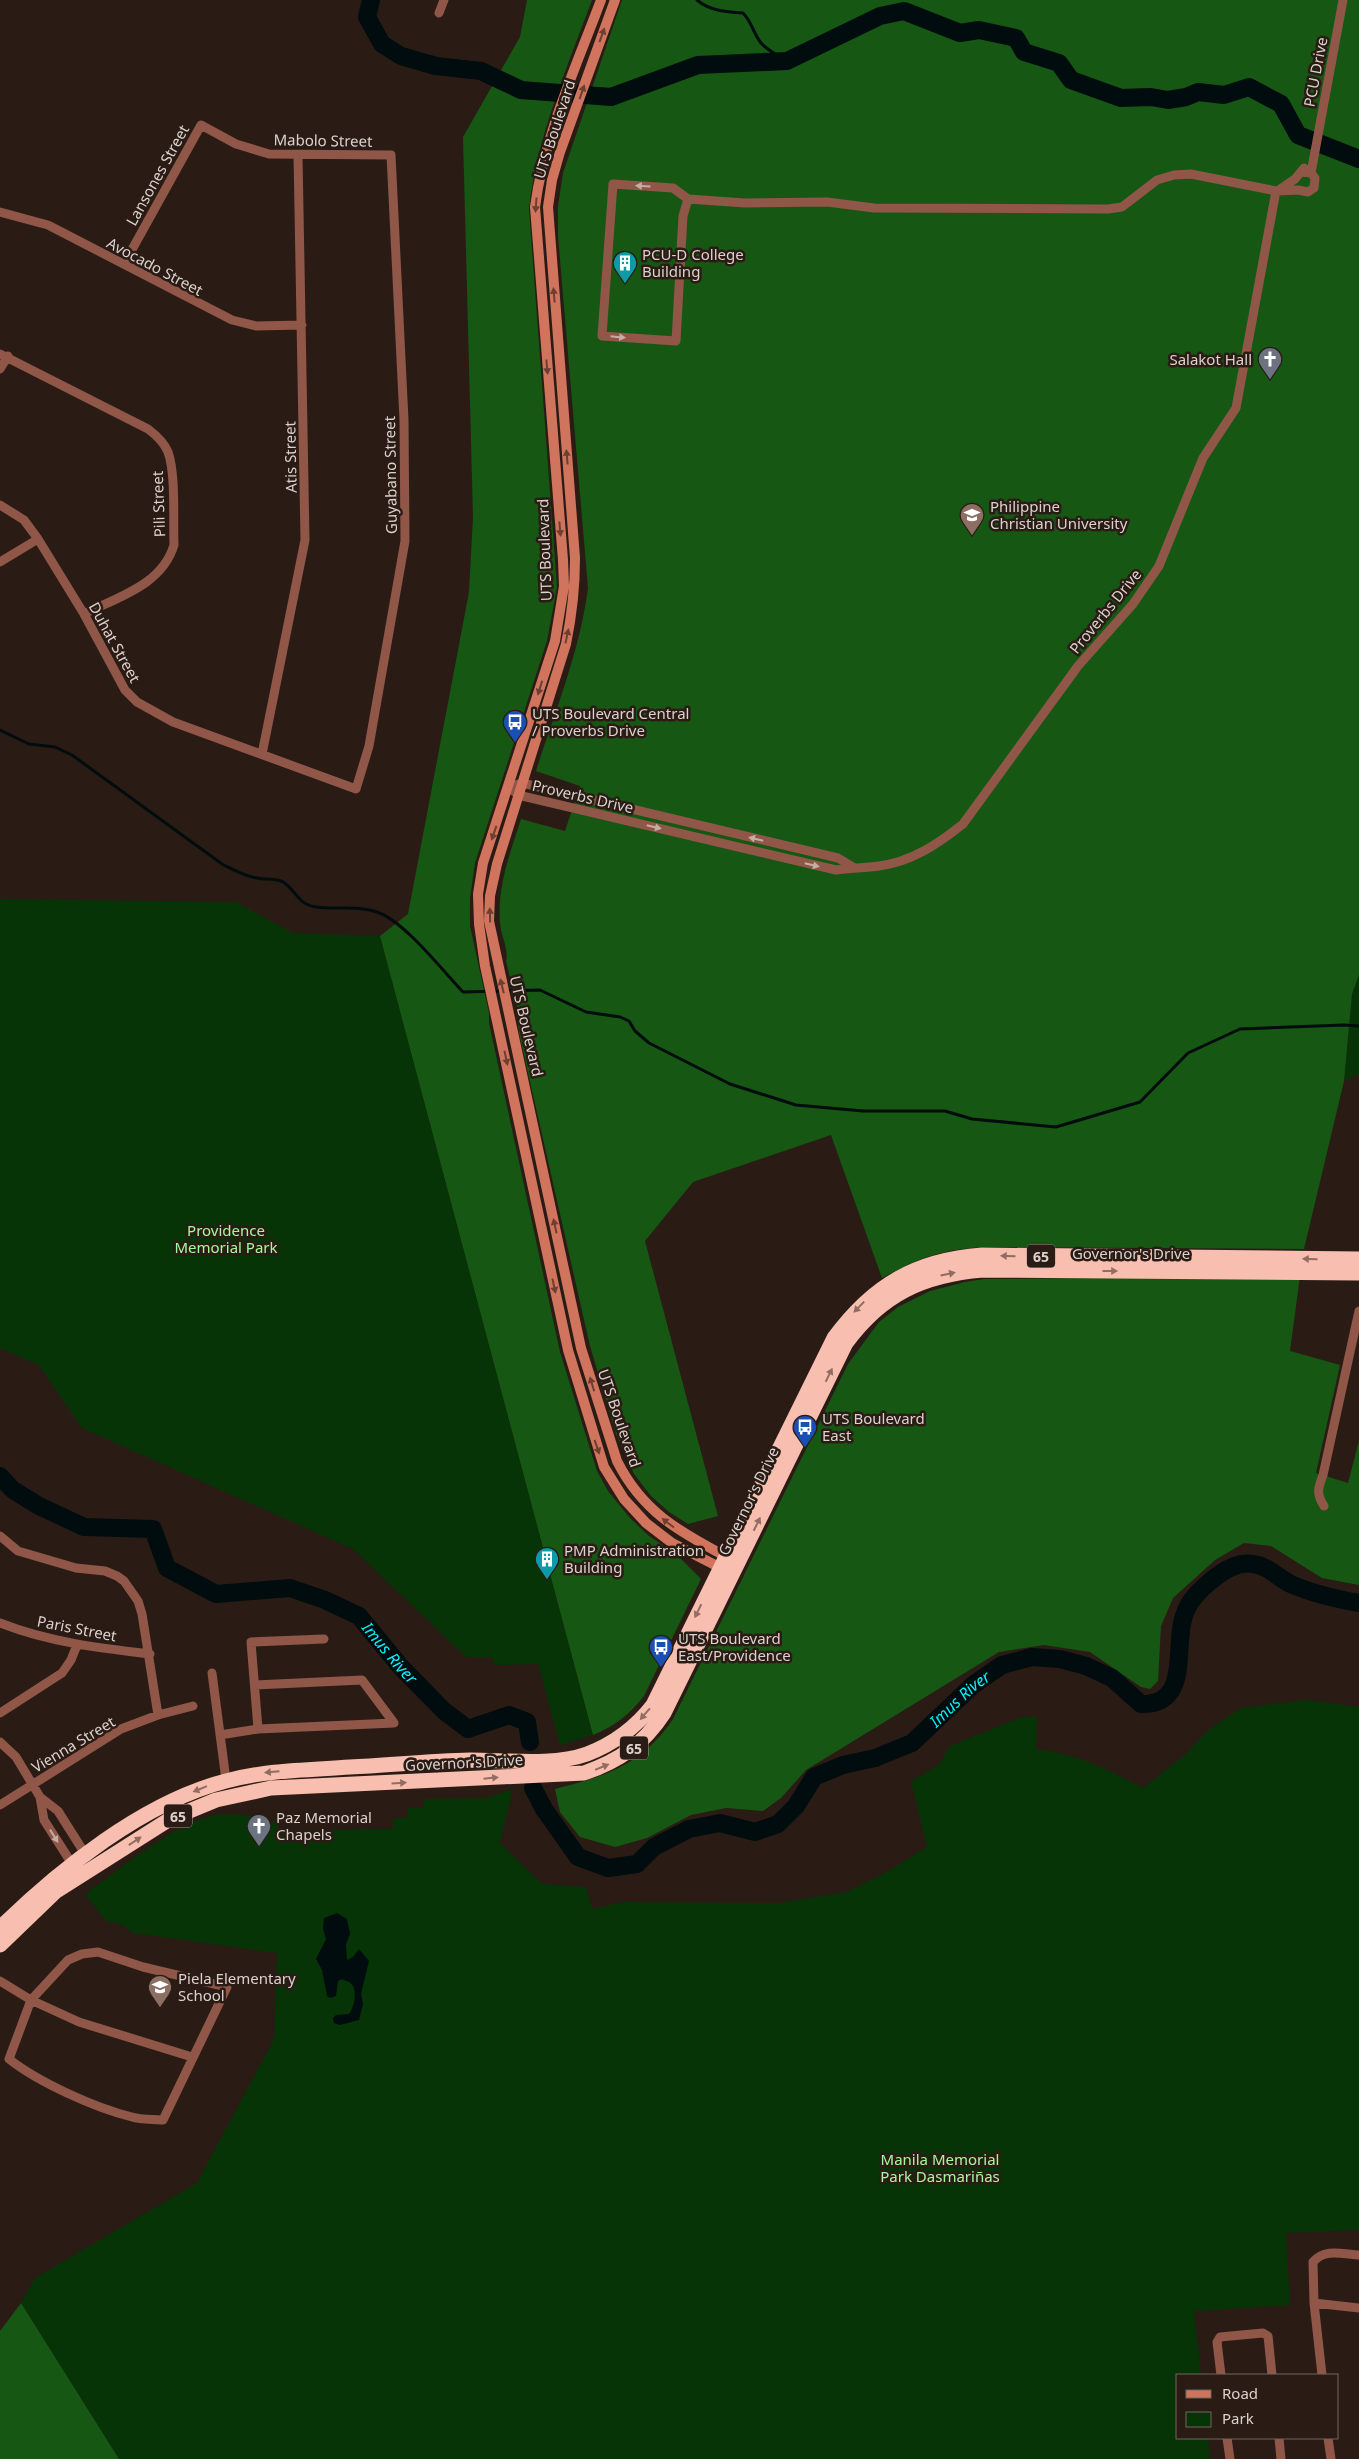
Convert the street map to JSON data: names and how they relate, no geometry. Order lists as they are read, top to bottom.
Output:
{
  "streets": {
    "highway": ["Governor's Drive", "65"],
    "main road": ["UTS Boulevard"],
    "street": [
      "PCU Drive",
      "Mabolo Street",
      "Lansones Street",
      "Avocado Street",
      "Atis Street",
      "Guyabano Street",
      "Pili Street",
      "Proverbs Drive",
      "Duhat Street",
      "Paris Street",
      "Vienna Street"
    ]
  },
  "crossings": [
    ["UTS Boulevard", "Proverbs Drive"],
    ["UTS Boulevard", "Governor's Drive"],
    ["Mabolo Street", "Lansones Street"],
    ["Mabolo Street", "Atis Street"],
    ["Mabolo Street", "Guyabano Street"],
    ["Lansones Street", "Avocado Street"],
    ["Avocado Street", "Atis Street"],
    ["Atis Street", "Duhat Street"],
    ["Guyabano Street", "Duhat Street"],
    ["Pili Street", "Duhat Street"]
  ],
  "water": ["Imus River"],
  "parks": ["Providence Memorial Park", "Manila Memorial Park Dasmariñas"],
  "places": {
    "building": ["PCU-D College Building", "PMP Administration Building"],
    "church": ["Salakot Hall", "Paz Memorial Chapels"],
    "school or university": ["Philippine Christian University", "Piela Elementary School"],
    "bus stop": ["UTS Boulevard Central / Proverbs Drive", "UTS Boulevard East", "UTS Boulevard East/Providence"]
  },
  "legend": ["Road", "Park"]
}
